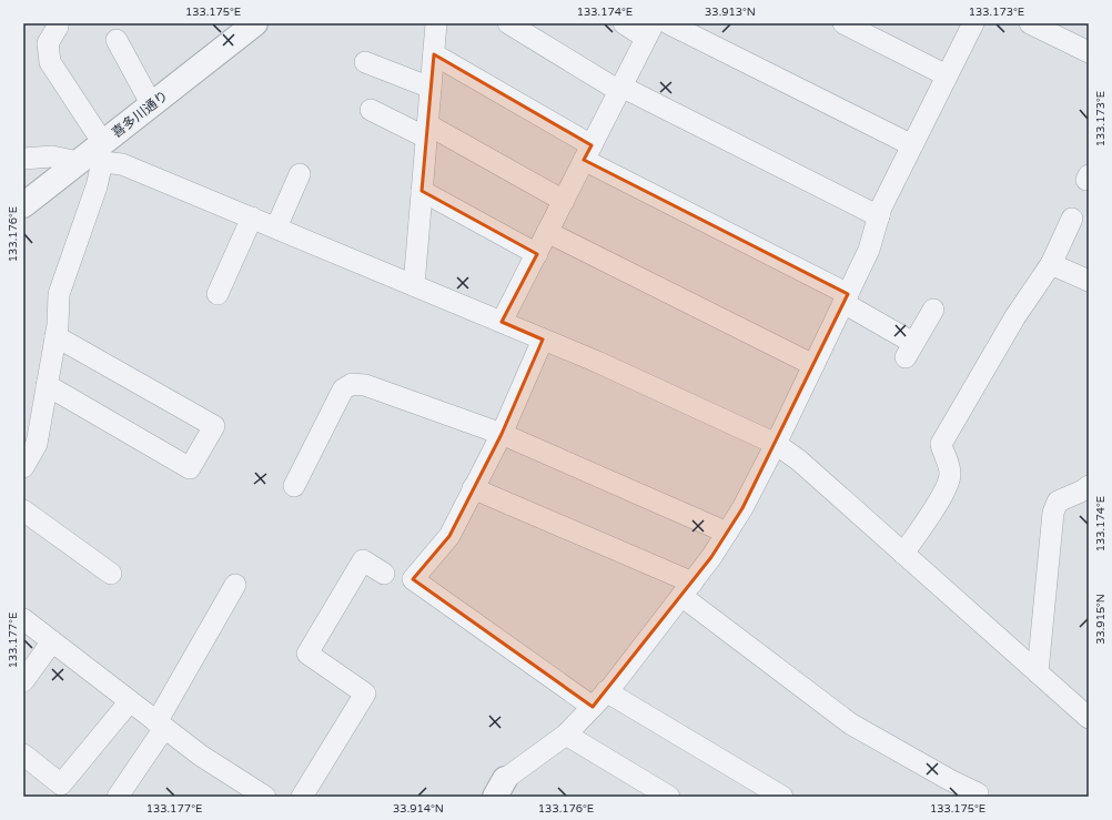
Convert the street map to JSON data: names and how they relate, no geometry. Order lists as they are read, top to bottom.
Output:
{
  "streets": {
    "street": ["喜多川通り"]
  },
  "coordinates": [
    "133.175°E",
    "133.174°E",
    "33.913°N",
    "133.173°E",
    "133.176°E",
    "33.915°N",
    "133.177°E",
    "33.914°N"
  ]
}
